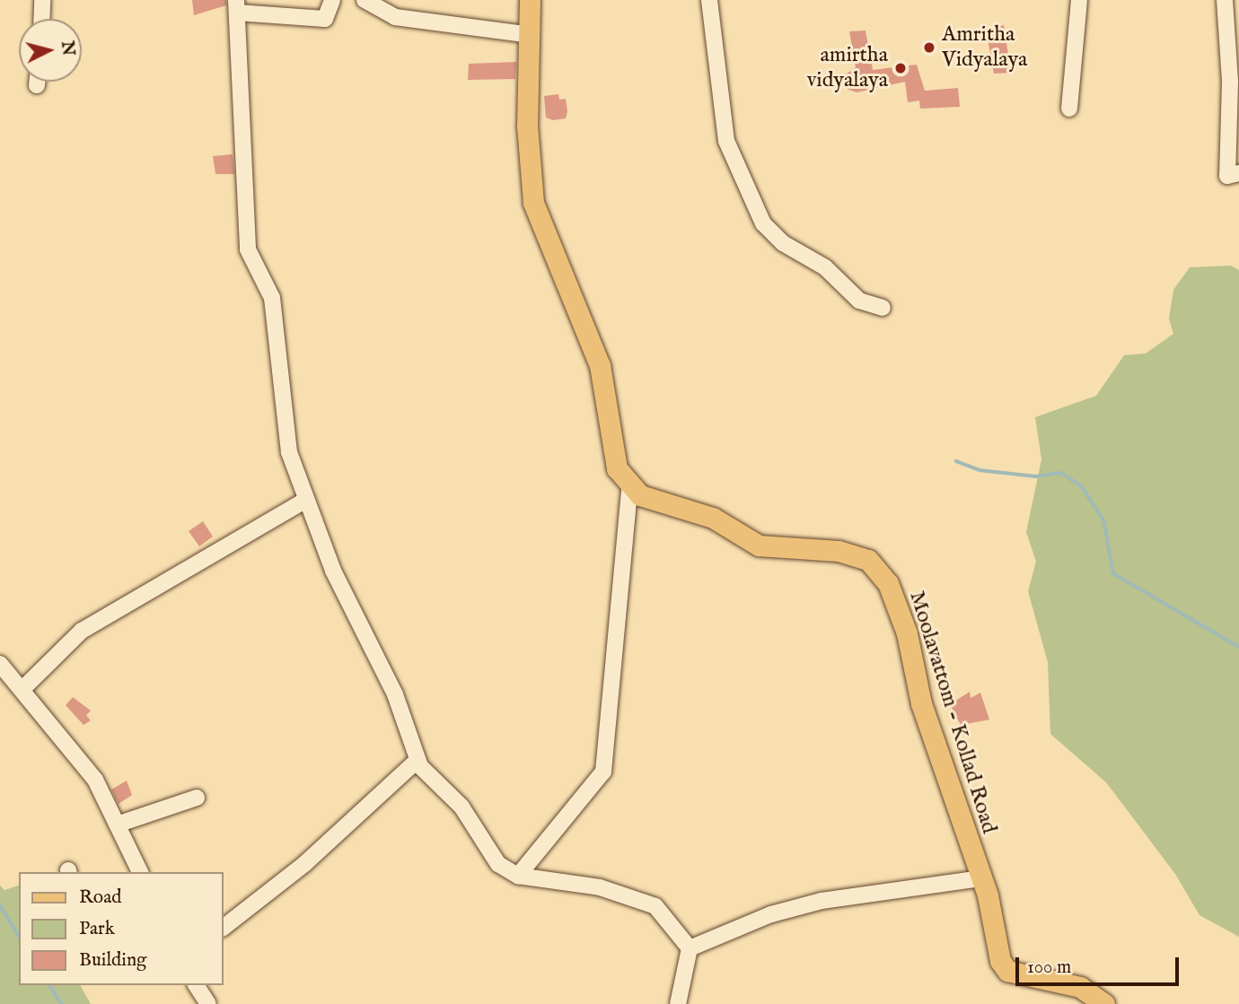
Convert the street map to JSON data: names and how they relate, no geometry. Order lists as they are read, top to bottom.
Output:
{
  "streets": {
    "main road": ["Moolavattom - Kollad Road"]
  },
  "places": ["Amritha Vidyalaya", "amirtha vidyalaya"],
  "legend": ["Road", "Park", "Building"],
  "scale_bar": "100 m",
  "north": "right"
}
